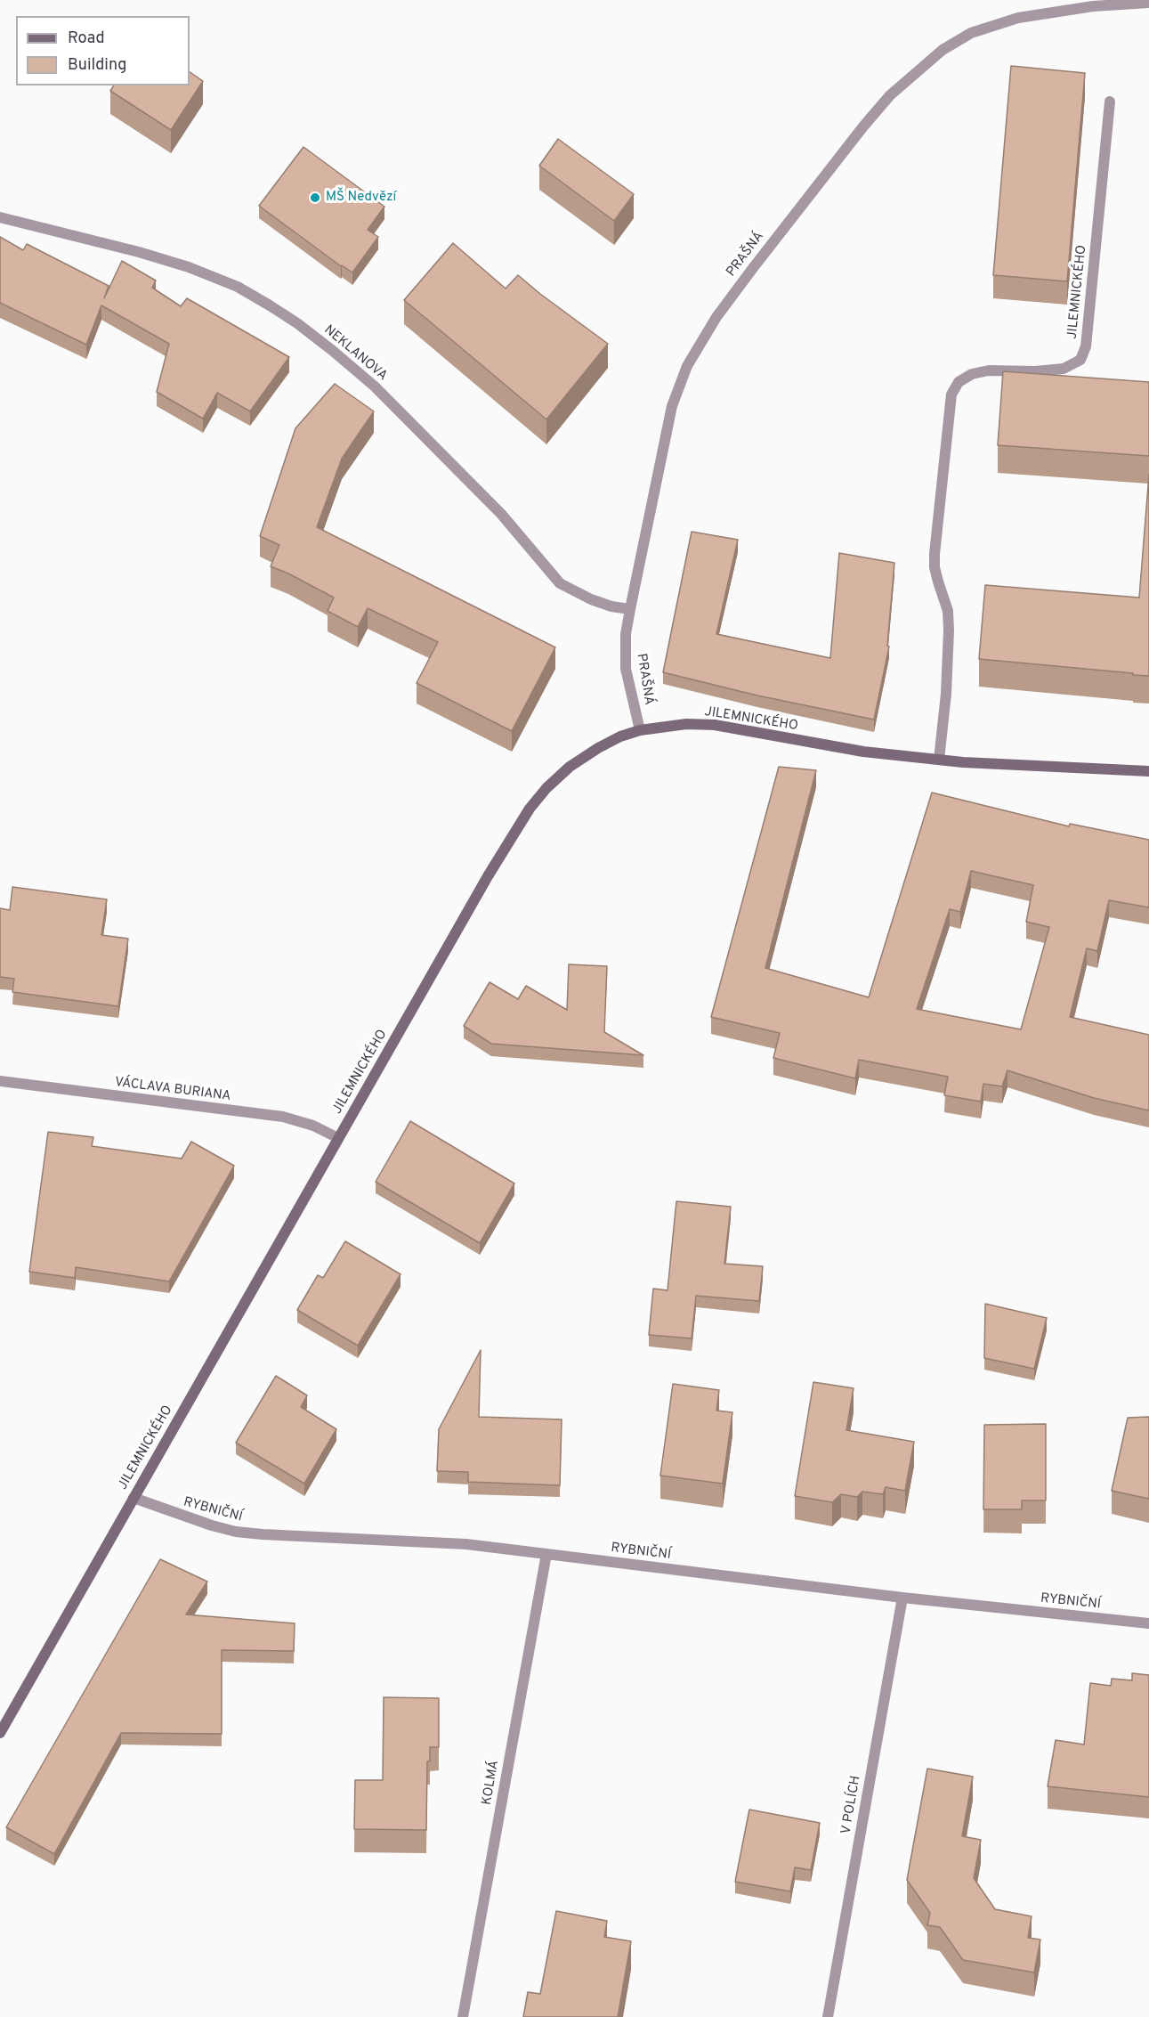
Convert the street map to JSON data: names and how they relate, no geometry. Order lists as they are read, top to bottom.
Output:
{
  "streets": {
    "main road": ["JILEMNICKÉHO"],
    "street": [
      "PRAŠNÁ",
      "NEKLANOVA",
      "VÁCLAVA BURIANA",
      "RYBNIČNÍ",
      "KOLMÁ",
      "V POLÍCH"
    ]
  },
  "crossings": [
    ["PRAŠNÁ", "JILEMNICKÉHO"],
    ["PRAŠNÁ", "NEKLANOVA"],
    ["JILEMNICKÉHO", "VÁCLAVA BURIANA"],
    ["JILEMNICKÉHO", "RYBNIČNÍ"],
    ["RYBNIČNÍ", "KOLMÁ"],
    ["RYBNIČNÍ", "V POLÍCH"]
  ],
  "places": ["MŠ Nedvězí"],
  "legend": ["Road", "Building"]
}
